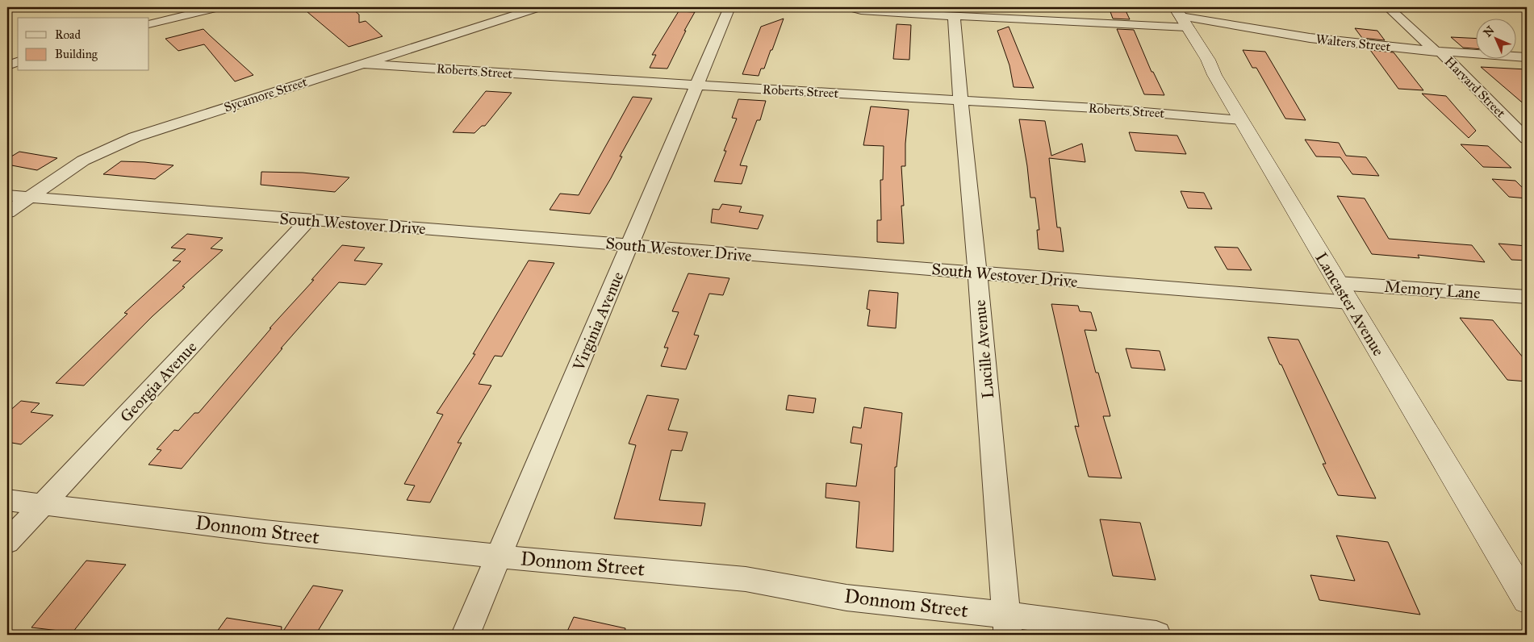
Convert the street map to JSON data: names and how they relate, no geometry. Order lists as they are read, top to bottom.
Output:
{
  "streets": {
    "main road": ["Lancaster Avenue"],
    "street": [
      "Walters Street",
      "Roberts Street",
      "Harvard Street",
      "Sycamore Street",
      "South Westover Drive",
      "Memory Lane",
      "Virginia Avenue",
      "Lucille Avenue",
      "Georgia Avenue",
      "Donnom Street"
    ]
  },
  "crossings": [
    ["Walters Street", "Harvard Street"],
    ["Walters Street", "Lancaster Avenue"],
    ["Walters Street", "Lucille Avenue"],
    ["Roberts Street", "Sycamore Street"],
    ["Roberts Street", "Lancaster Avenue"],
    ["Roberts Street", "Virginia Avenue"],
    ["Roberts Street", "Lucille Avenue"],
    ["Sycamore Street", "South Westover Drive"],
    ["South Westover Drive", "Lancaster Avenue"],
    ["South Westover Drive", "Virginia Avenue"],
    ["South Westover Drive", "Lucille Avenue"],
    ["South Westover Drive", "Georgia Avenue"],
    ["Memory Lane", "Lancaster Avenue"],
    ["Virginia Avenue", "Donnom Street"],
    ["Lucille Avenue", "Donnom Street"],
    ["Georgia Avenue", "Donnom Street"]
  ],
  "legend": ["Road", "Building"],
  "north": "top left"
}
